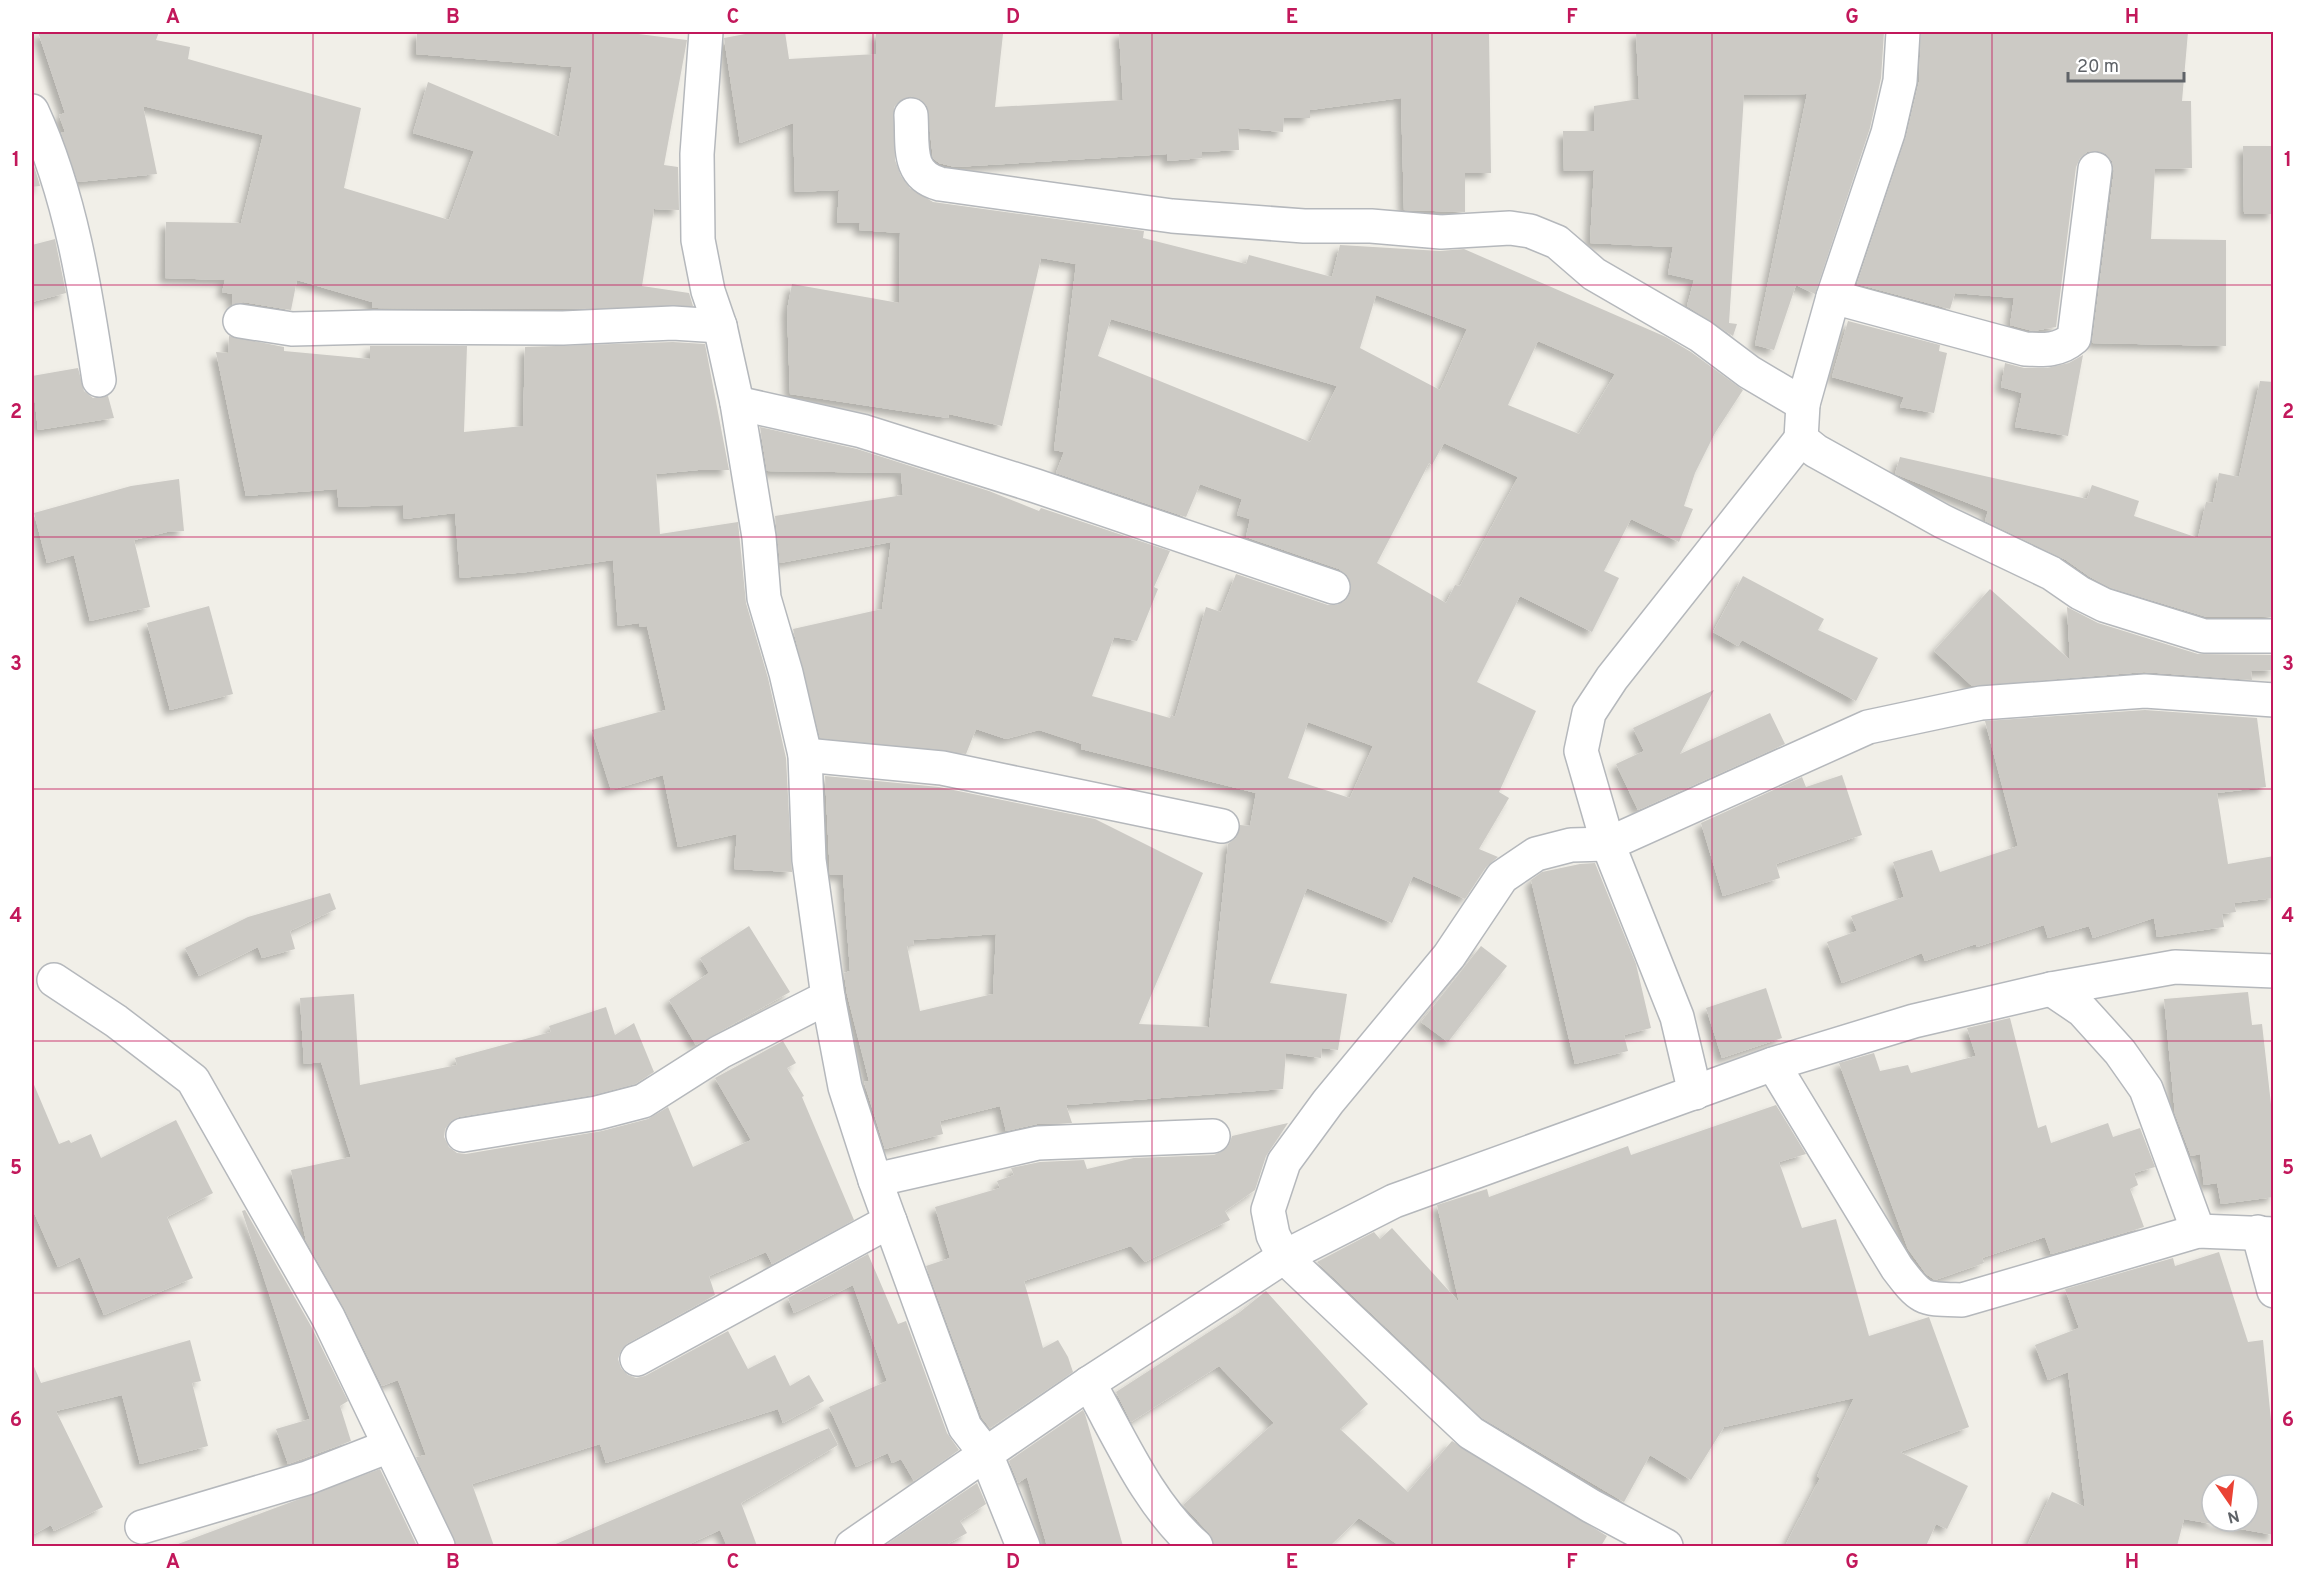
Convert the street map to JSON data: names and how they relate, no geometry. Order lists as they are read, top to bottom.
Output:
{
  "scale_bar": "20 m",
  "north": "bottom",
  "grid": {
    "columns": [
      "A",
      "B",
      "C",
      "D",
      "E",
      "F",
      "G",
      "H"
    ],
    "rows": [
      "1",
      "2",
      "3",
      "4",
      "5",
      "6"
    ]
  }
}
